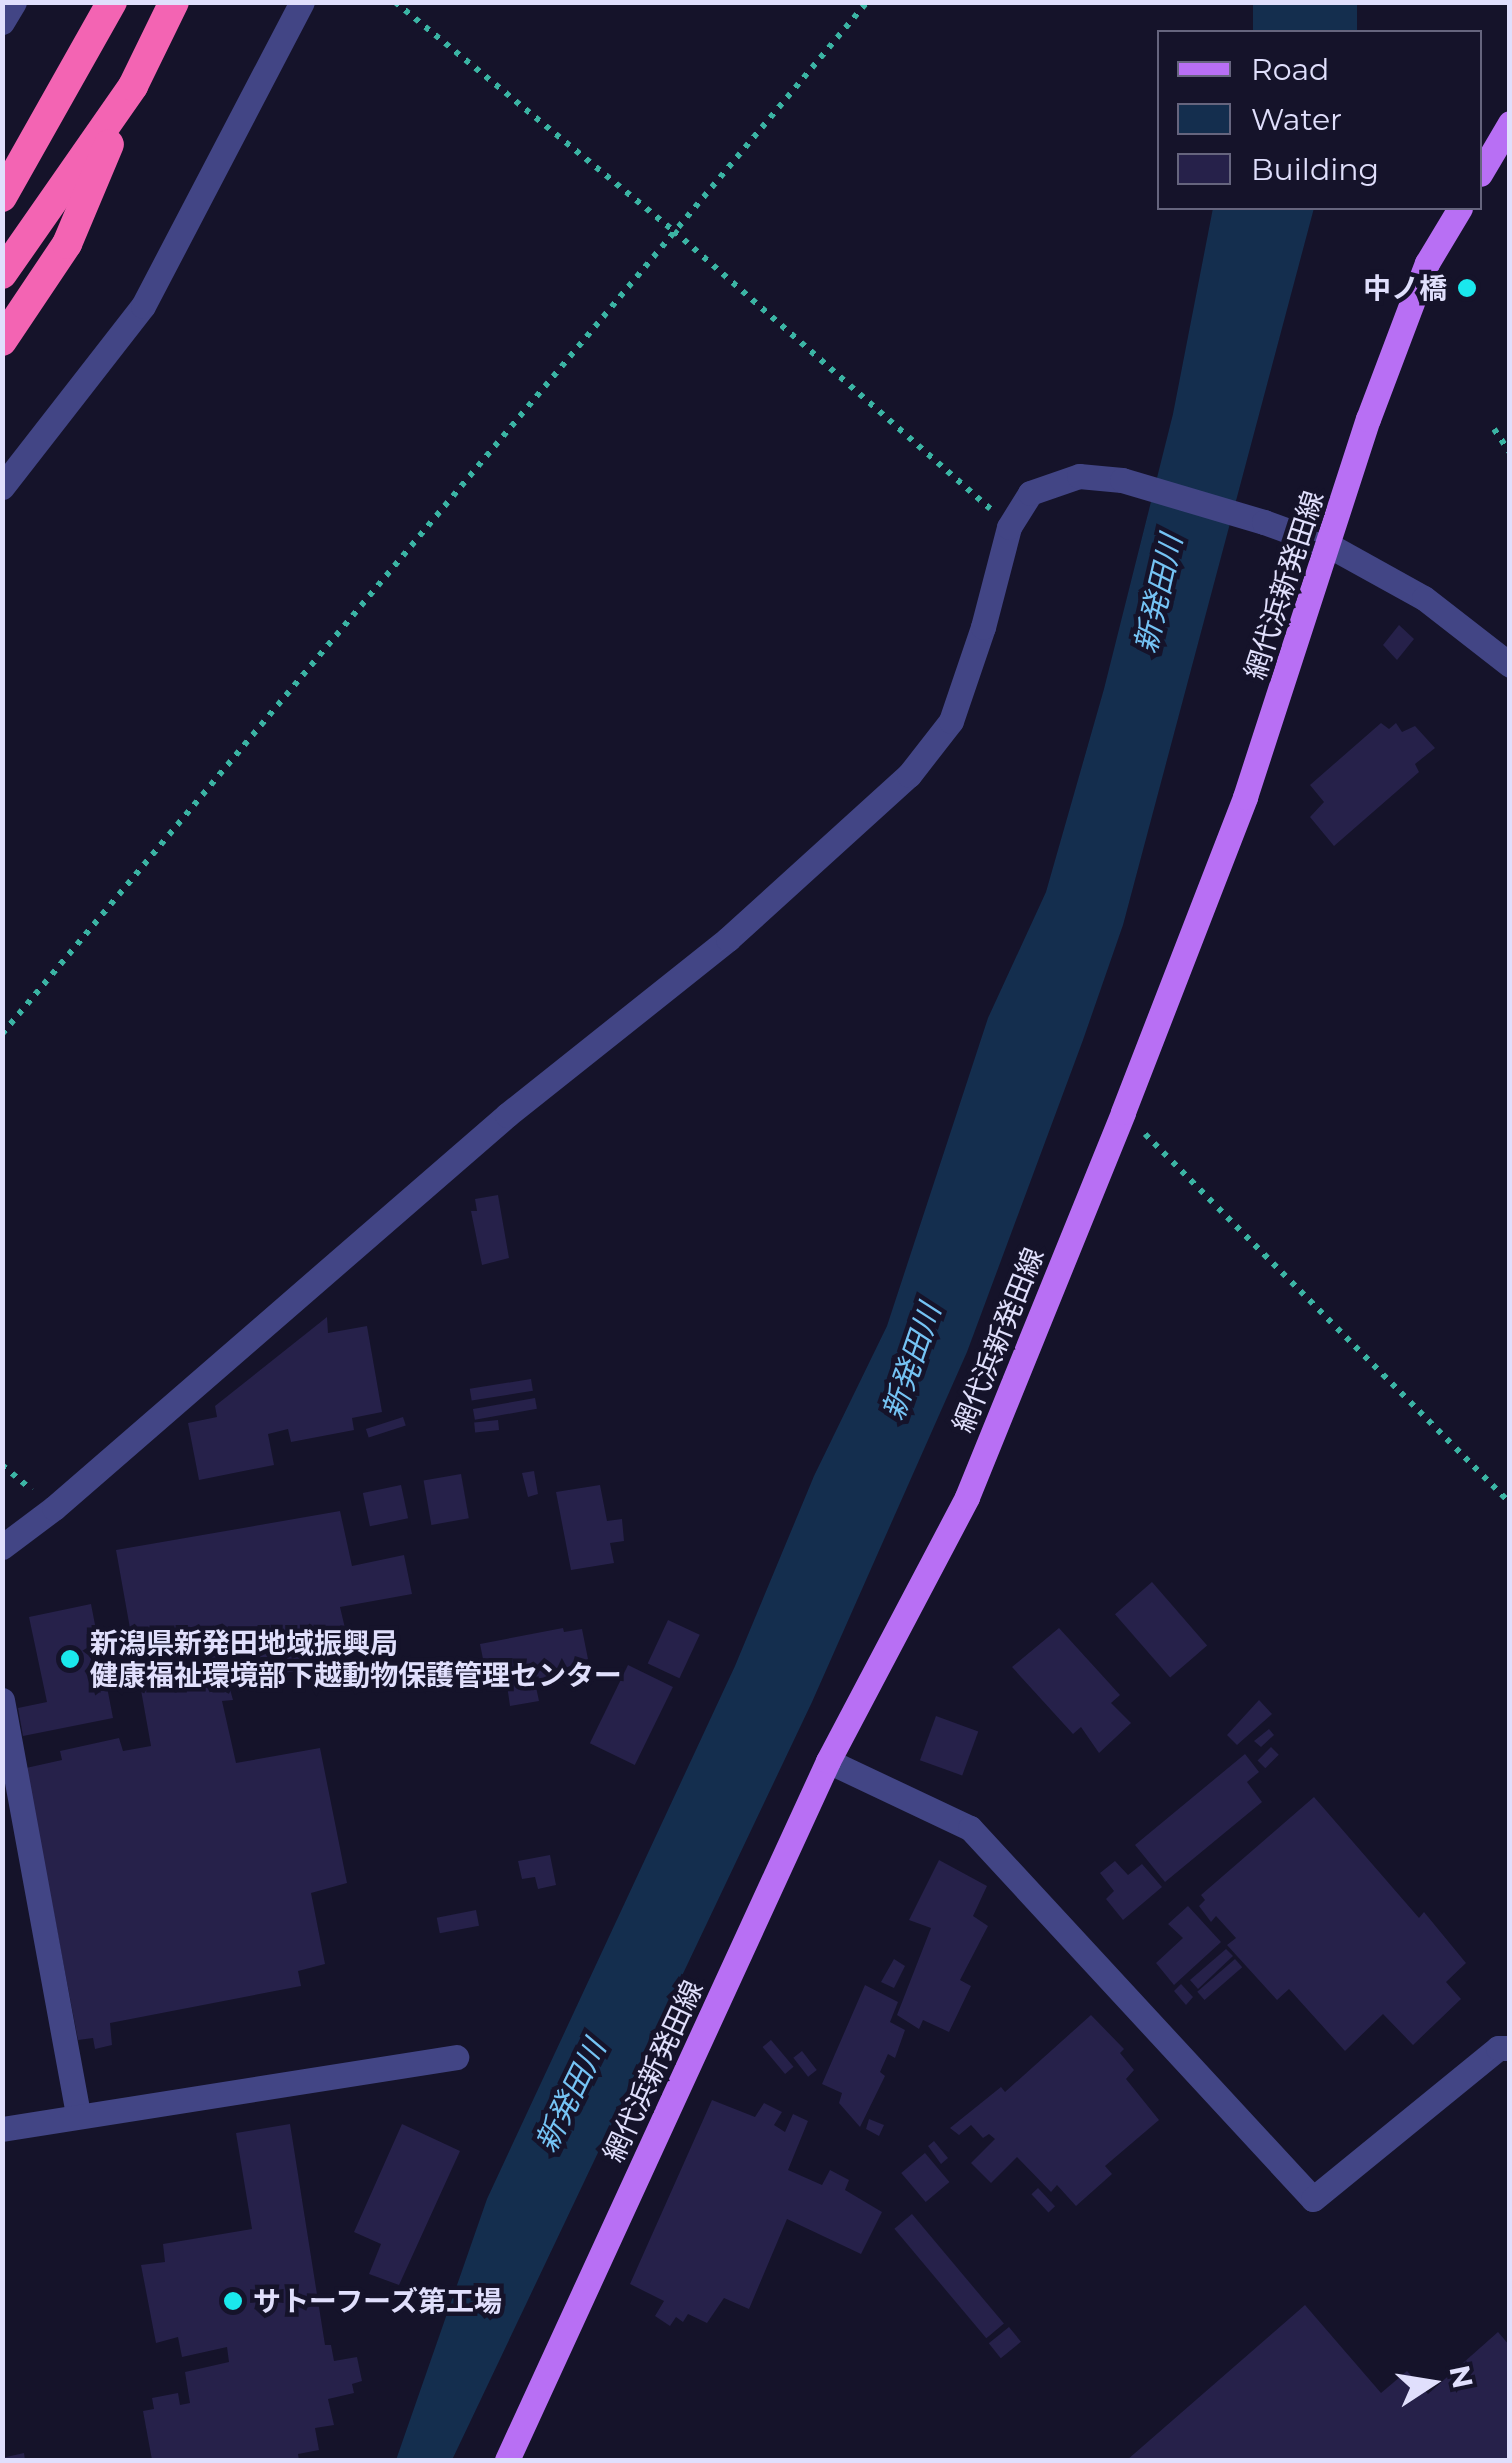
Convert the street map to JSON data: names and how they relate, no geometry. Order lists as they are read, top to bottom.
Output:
{
  "streets": {
    "main road": ["網代浜新発田線"]
  },
  "water": ["新発田川"],
  "places": ["中ノ橋", "新潟県新発田地域振興局 健康福祉環境部下越動物保護管理センター", "サトーフーズ第工場"],
  "legend": ["Road", "Water", "Building"],
  "north": "right"
}
